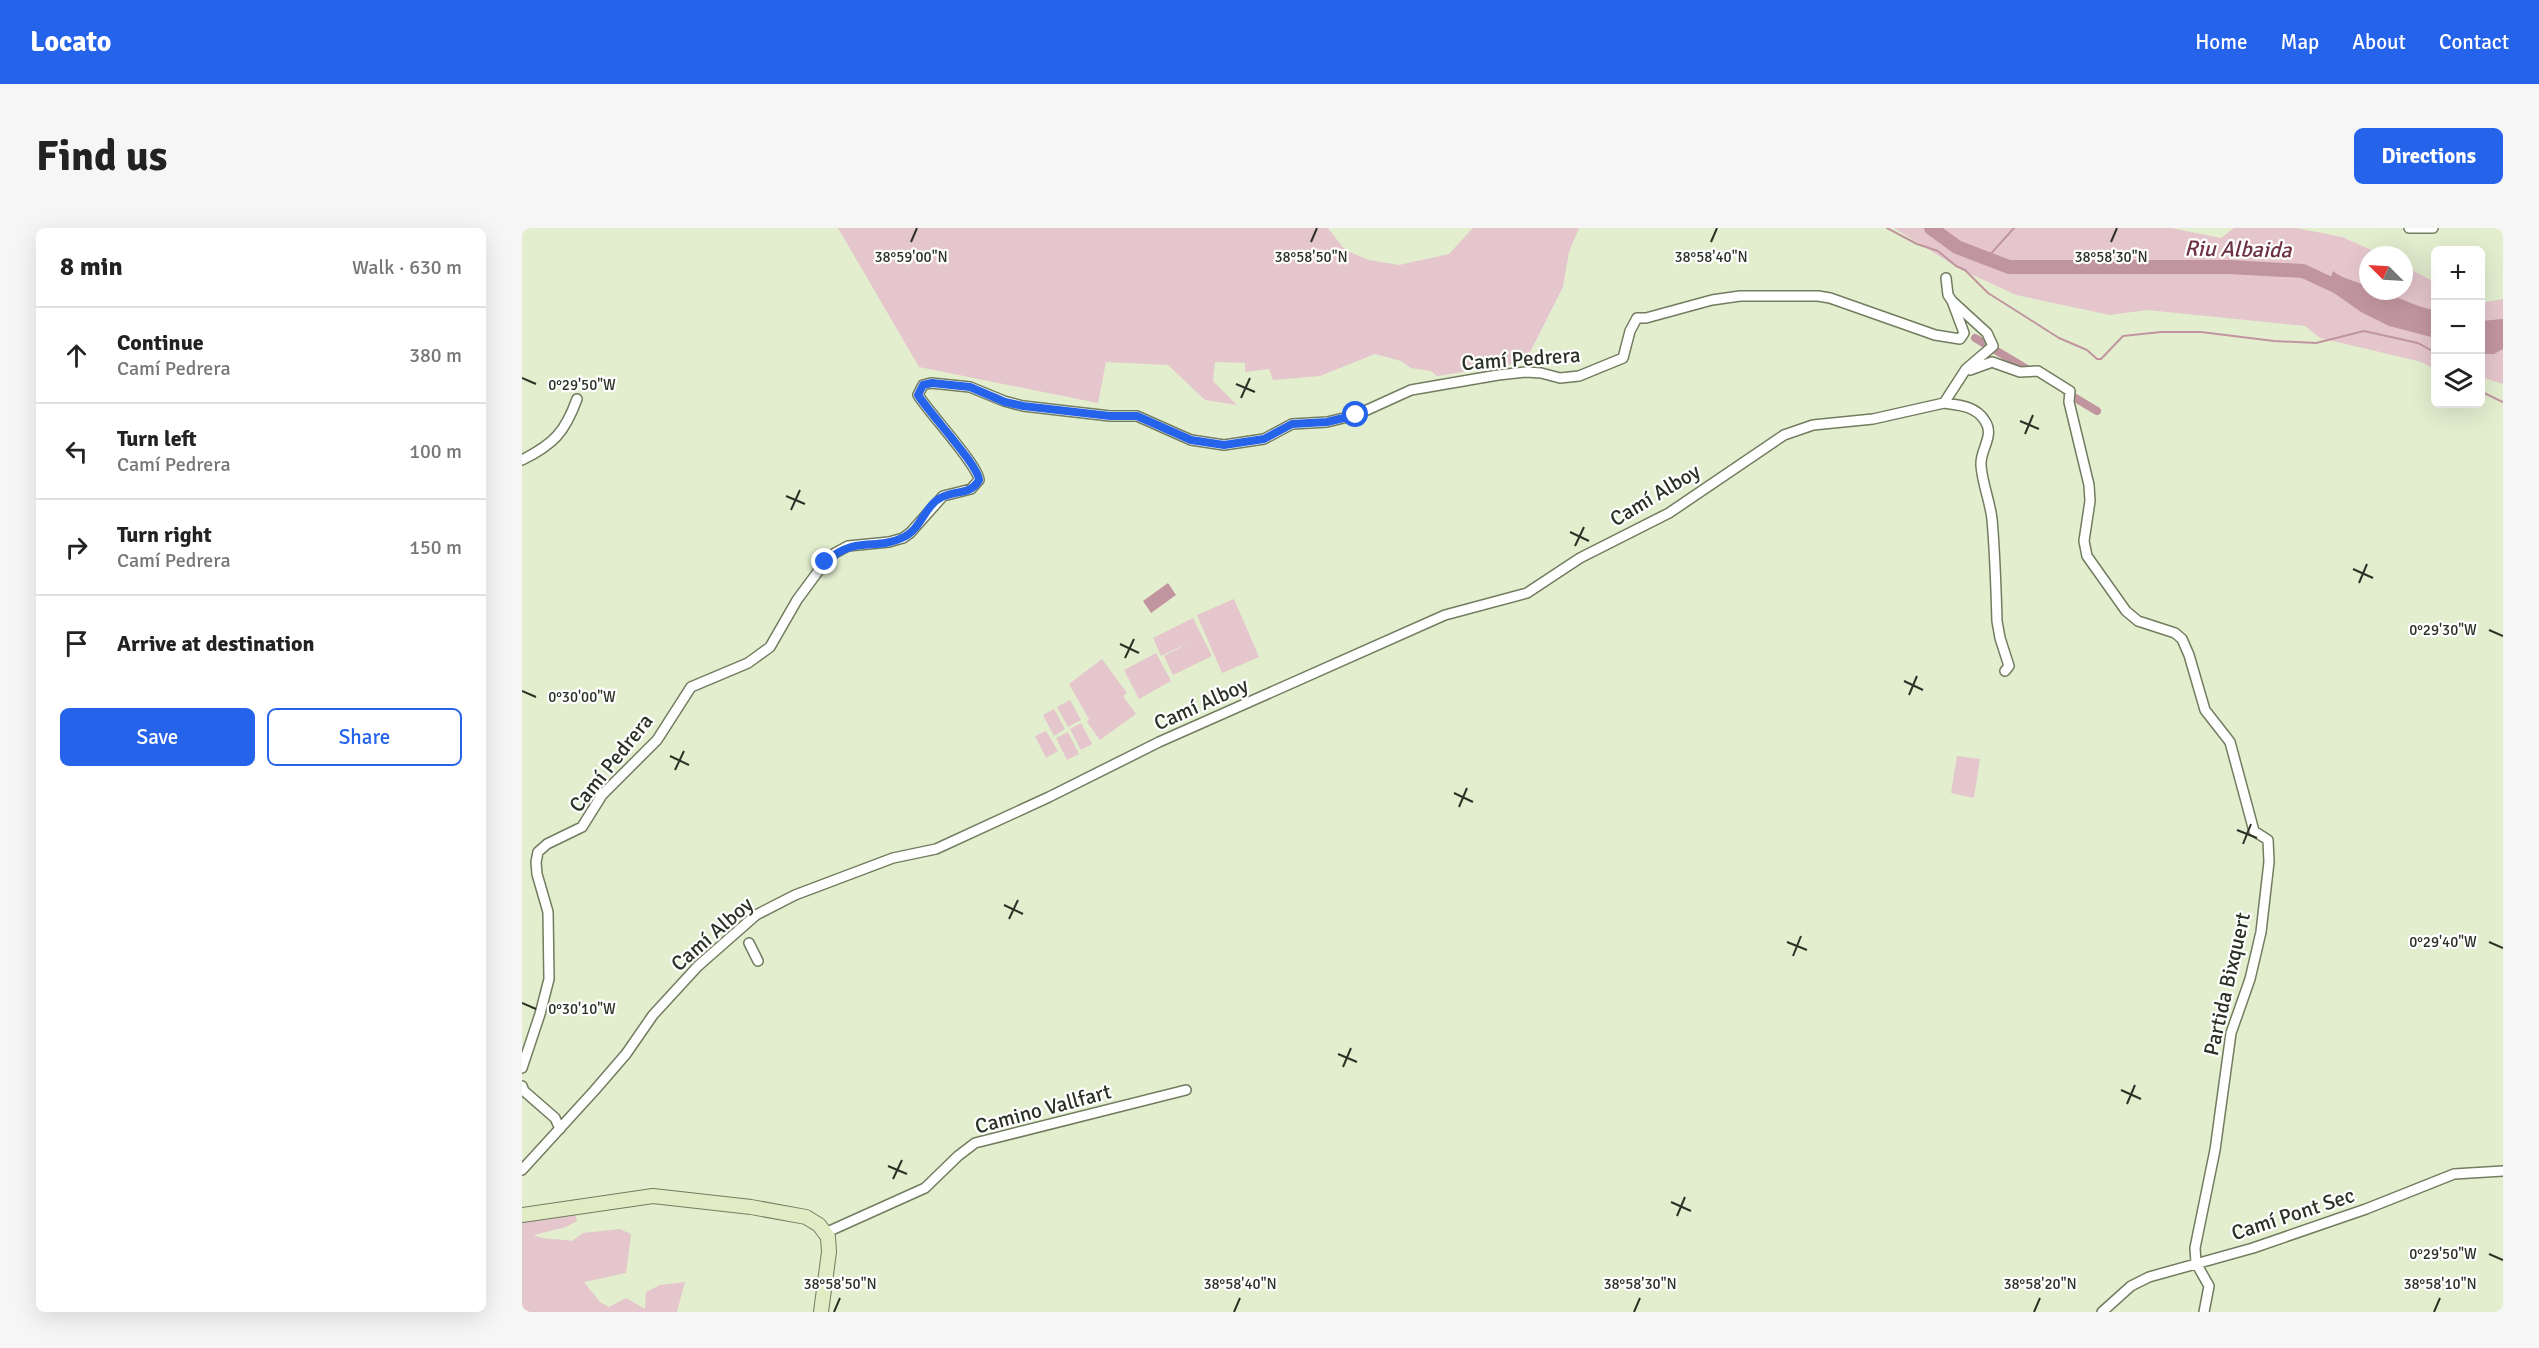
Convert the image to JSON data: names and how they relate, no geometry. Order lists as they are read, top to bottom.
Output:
{
  "streets": {
    "street": [
      "Camí Pedrera",
      "Camí Alboy",
      "Partida Bixquert",
      "Camino Vallfart",
      "Camí Pont Sec"
    ]
  },
  "crossings": [
    ["Partida Bixquert", "Camí Pont Sec"]
  ],
  "water": ["Riu Albaida"],
  "north": "top left",
  "page": {
    "header": "Locato",
    "nav": [
      "Home",
      "Map",
      "About",
      "Contact"
    ],
    "buttons": [
      "Directions",
      ["Save", "Share"]
    ],
    "title": "Find us",
    "heading": ["8 min", "Walk · 630 m"],
    "map_buttons": ["+", "−"],
    "list": [
      ["Continue", "Camí Pedrera", "380 m"],
      ["Turn left", "Camí Pedrera", "100 m"],
      ["Turn right", "Camí Pedrera", "150 m"],
      "Arrive at destination"
    ]
  },
  "coordinates": [
    "38°59'00\"N",
    "38°58'50\"N",
    "38°58'40\"N",
    "38°58'30\"N",
    "0°29'50\"W",
    "0°29'30\"W",
    "0°30'00\"W",
    "0°29'40\"W",
    "0°30'10\"W",
    "38°58'20\"N",
    "38°58'10\"N"
  ]
}
